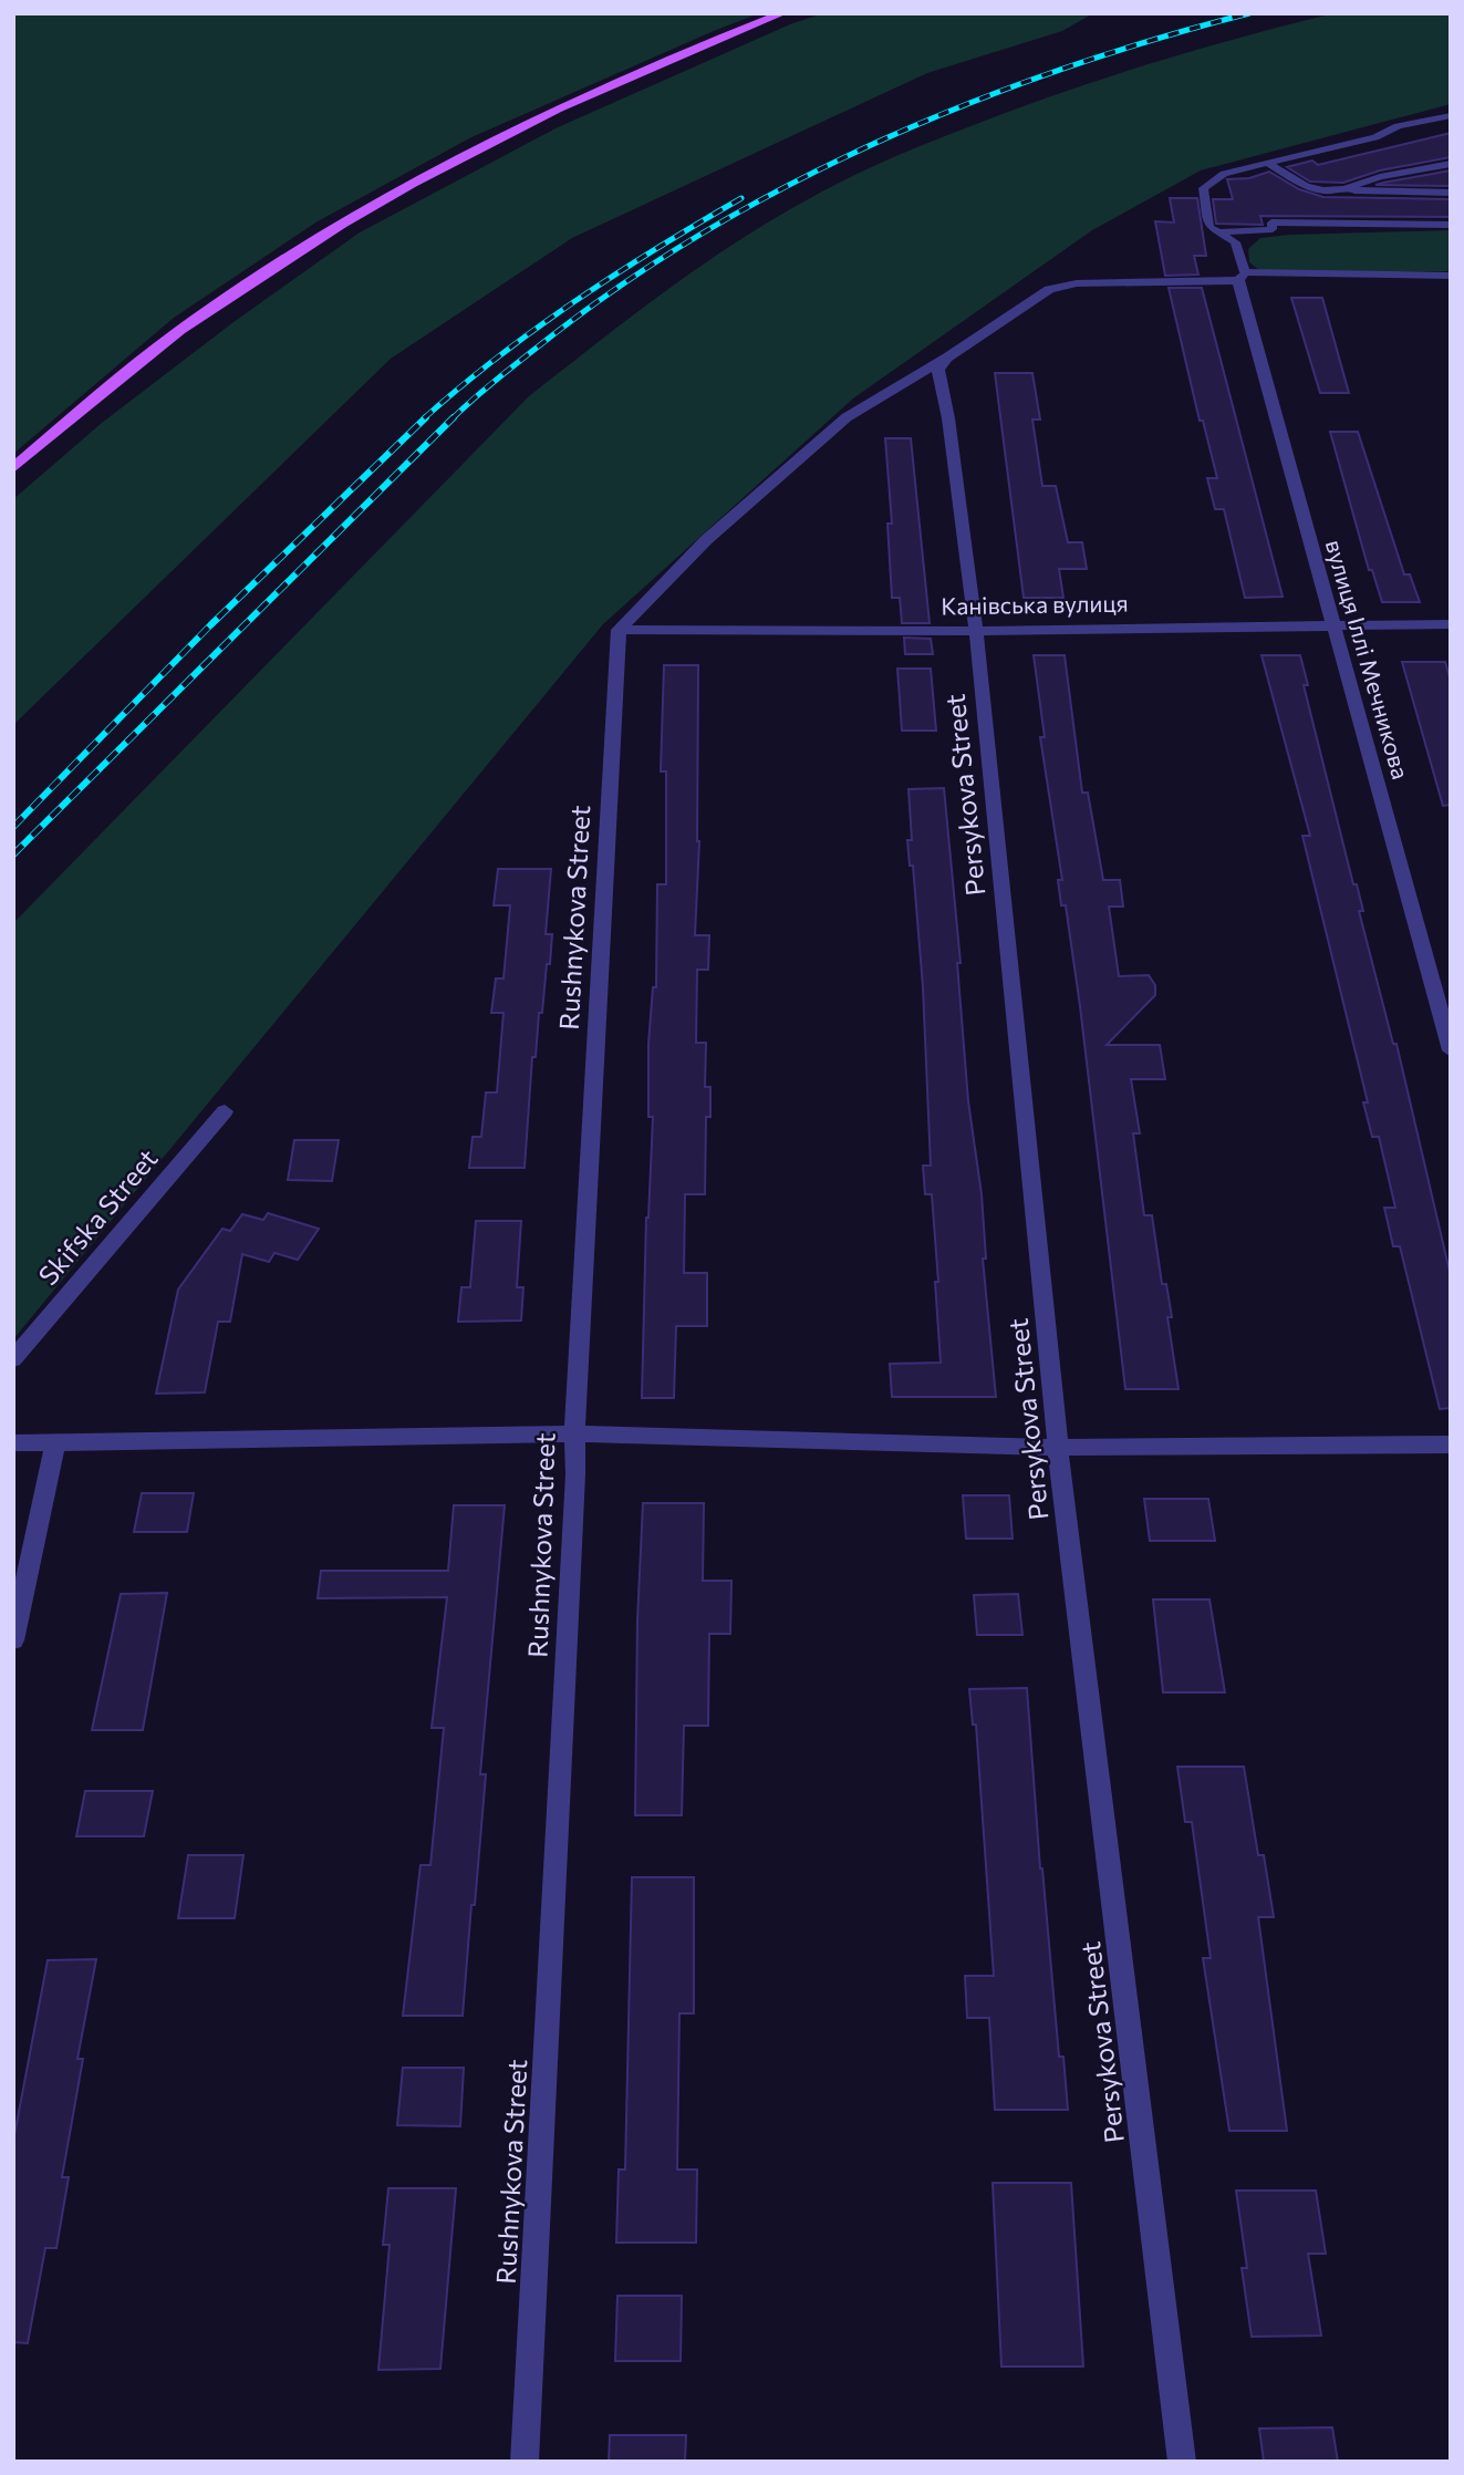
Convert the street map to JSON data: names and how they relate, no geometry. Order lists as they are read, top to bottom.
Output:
{
  "streets": {
    "street": [
      "Канівська вулиця",
      "вулиця Іллі Мечникова",
      "Persykova Street",
      "Rushnykova Street",
      "Skifska Street"
    ]
  },
  "crossings": [
    ["Канівська вулиця", "вулиця Іллі Мечникова"],
    ["Канівська вулиця", "Persykova Street"],
    ["Канівська вулиця", "Rushnykova Street"]
  ]
}
